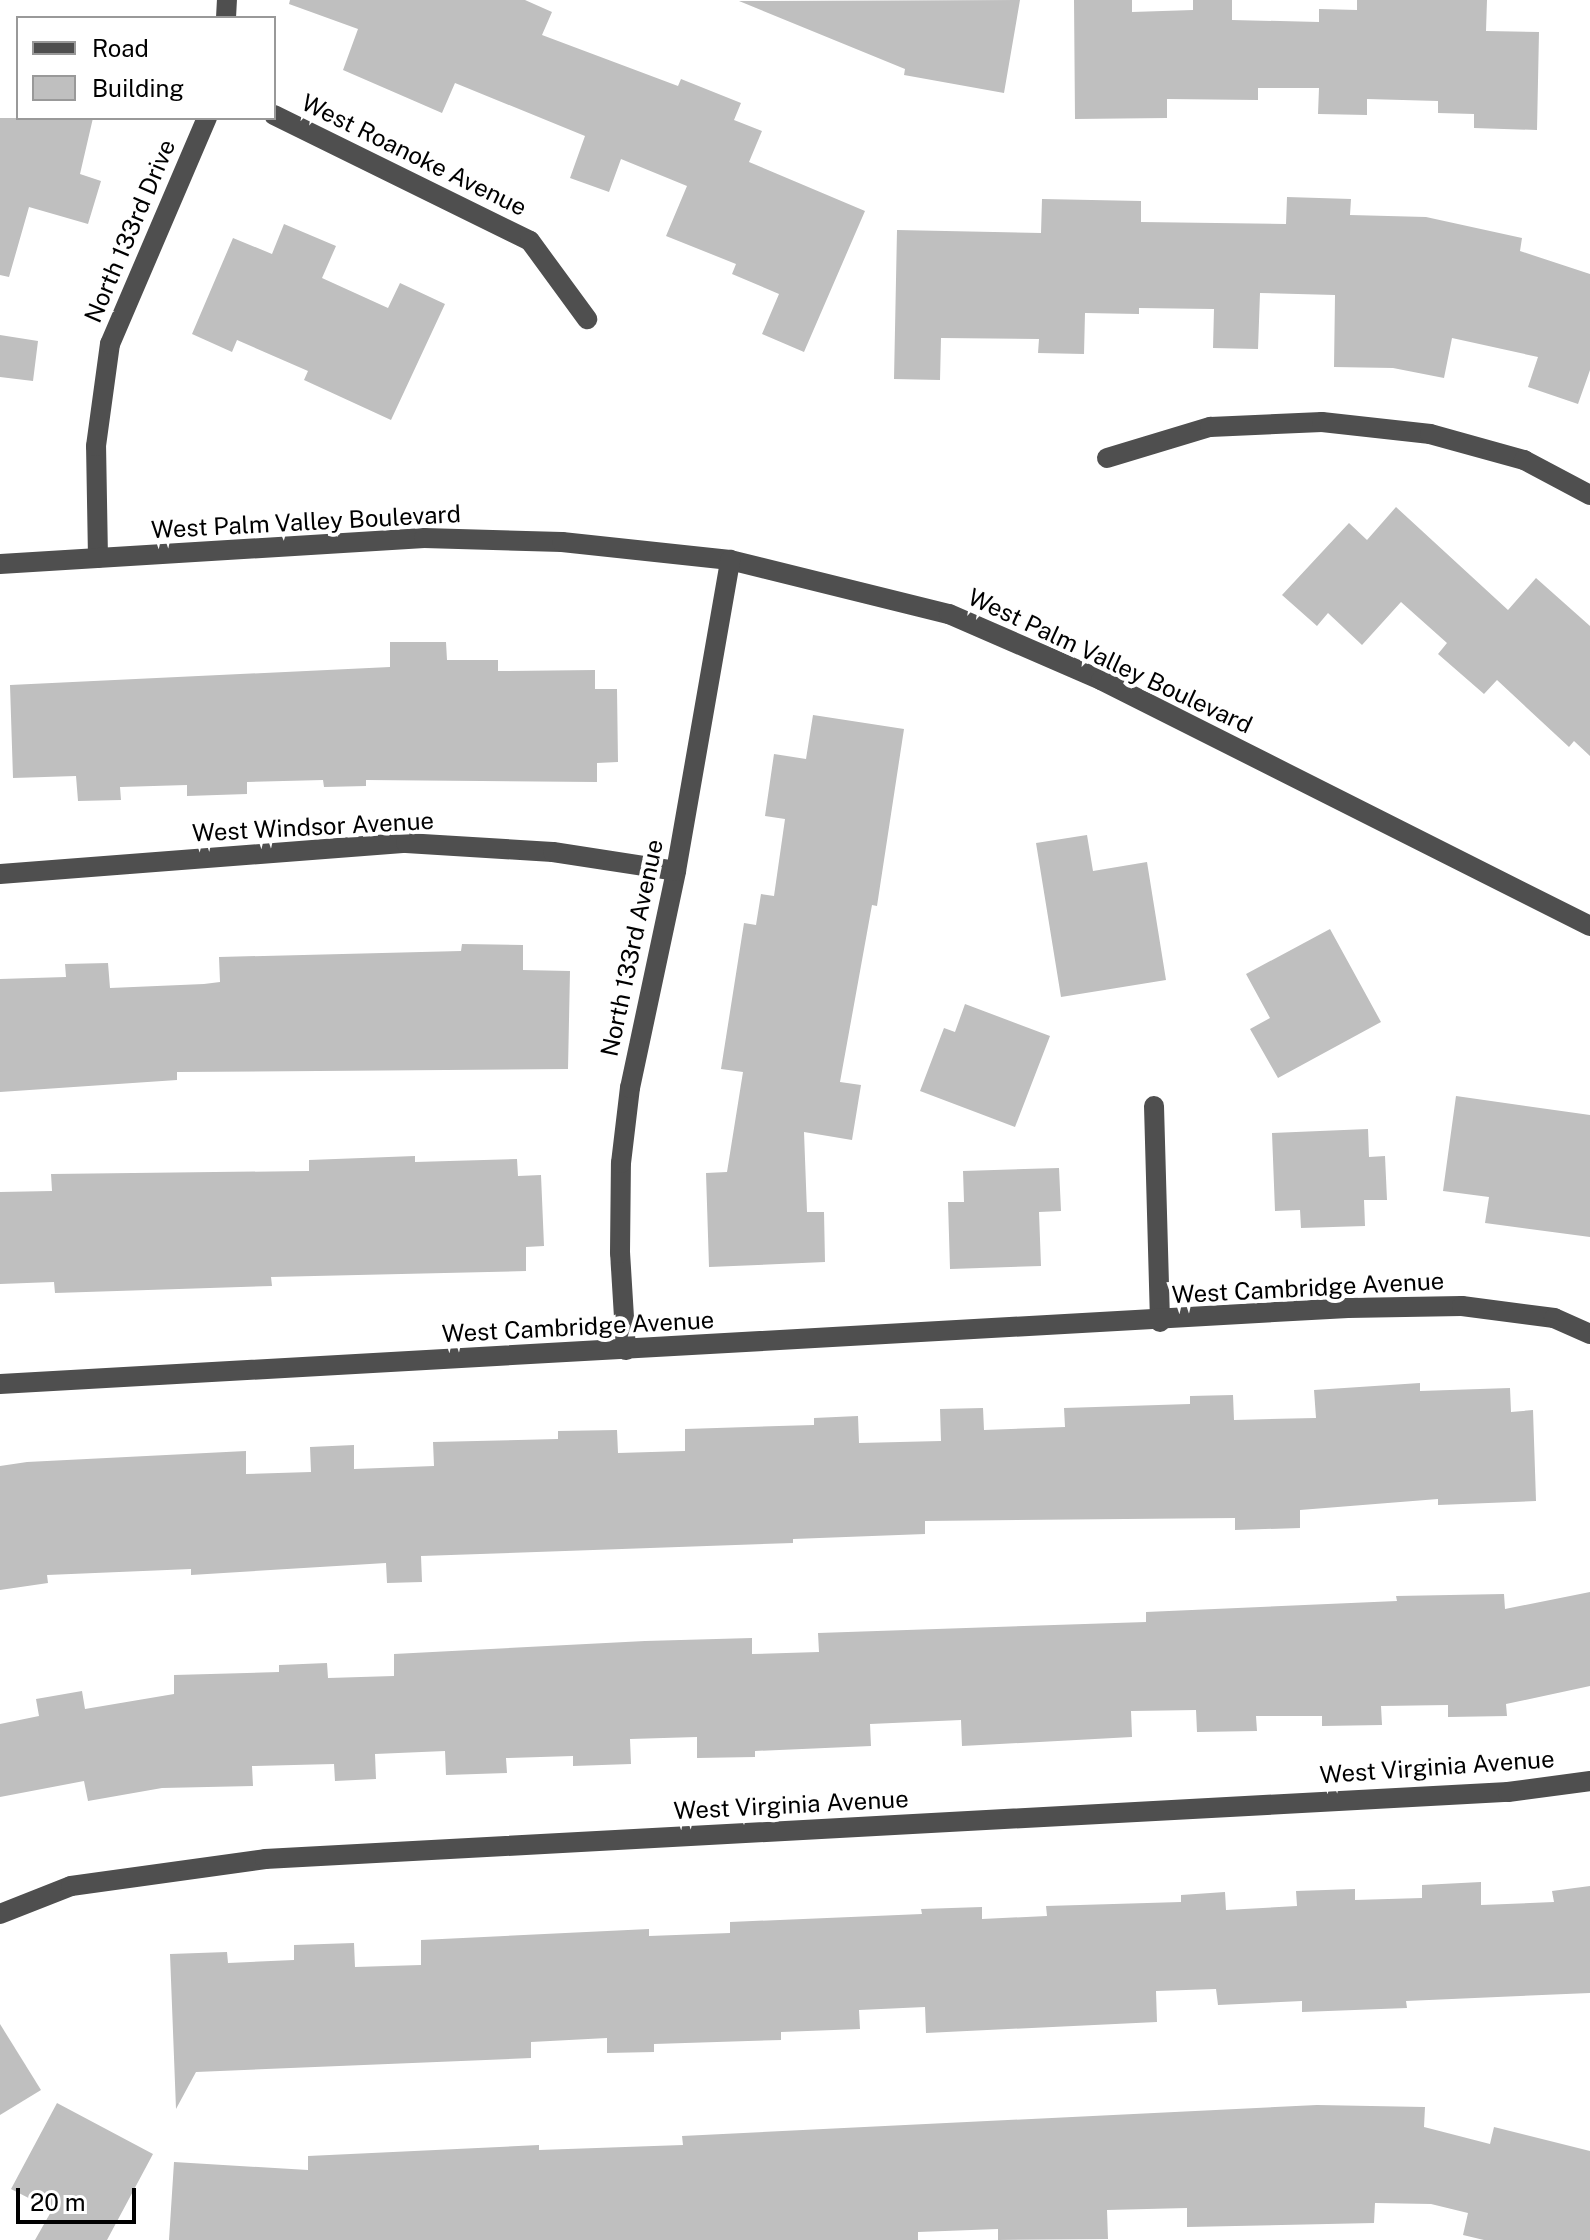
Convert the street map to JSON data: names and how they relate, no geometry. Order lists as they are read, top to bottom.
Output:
{
  "streets": {
    "street": [
      "West Roanoke Avenue",
      "North 133rd Drive",
      "West Palm Valley Boulevard",
      "West Windsor Avenue",
      "North 133rd Avenue",
      "West Cambridge Avenue",
      "West Virginia Avenue"
    ]
  },
  "crossings": [
    ["North 133rd Drive", "West Palm Valley Boulevard"],
    ["West Palm Valley Boulevard", "North 133rd Avenue"],
    ["West Windsor Avenue", "North 133rd Avenue"],
    ["North 133rd Avenue", "West Cambridge Avenue"]
  ],
  "legend": ["Road", "Building"],
  "scale_bar": "20 m"
}
